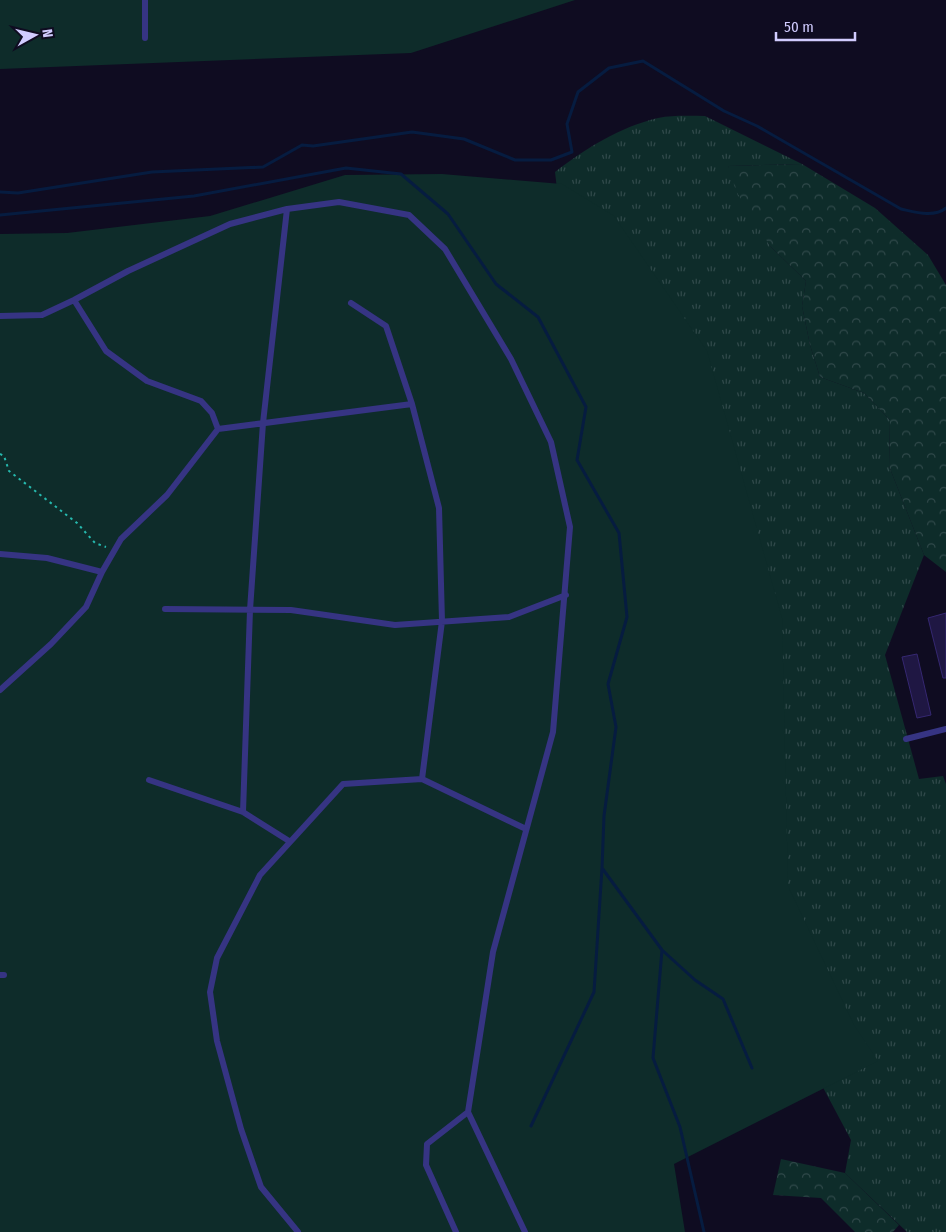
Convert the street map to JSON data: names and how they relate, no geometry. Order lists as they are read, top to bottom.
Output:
{
  "scale_bar": "50 m",
  "north": "right"
}
